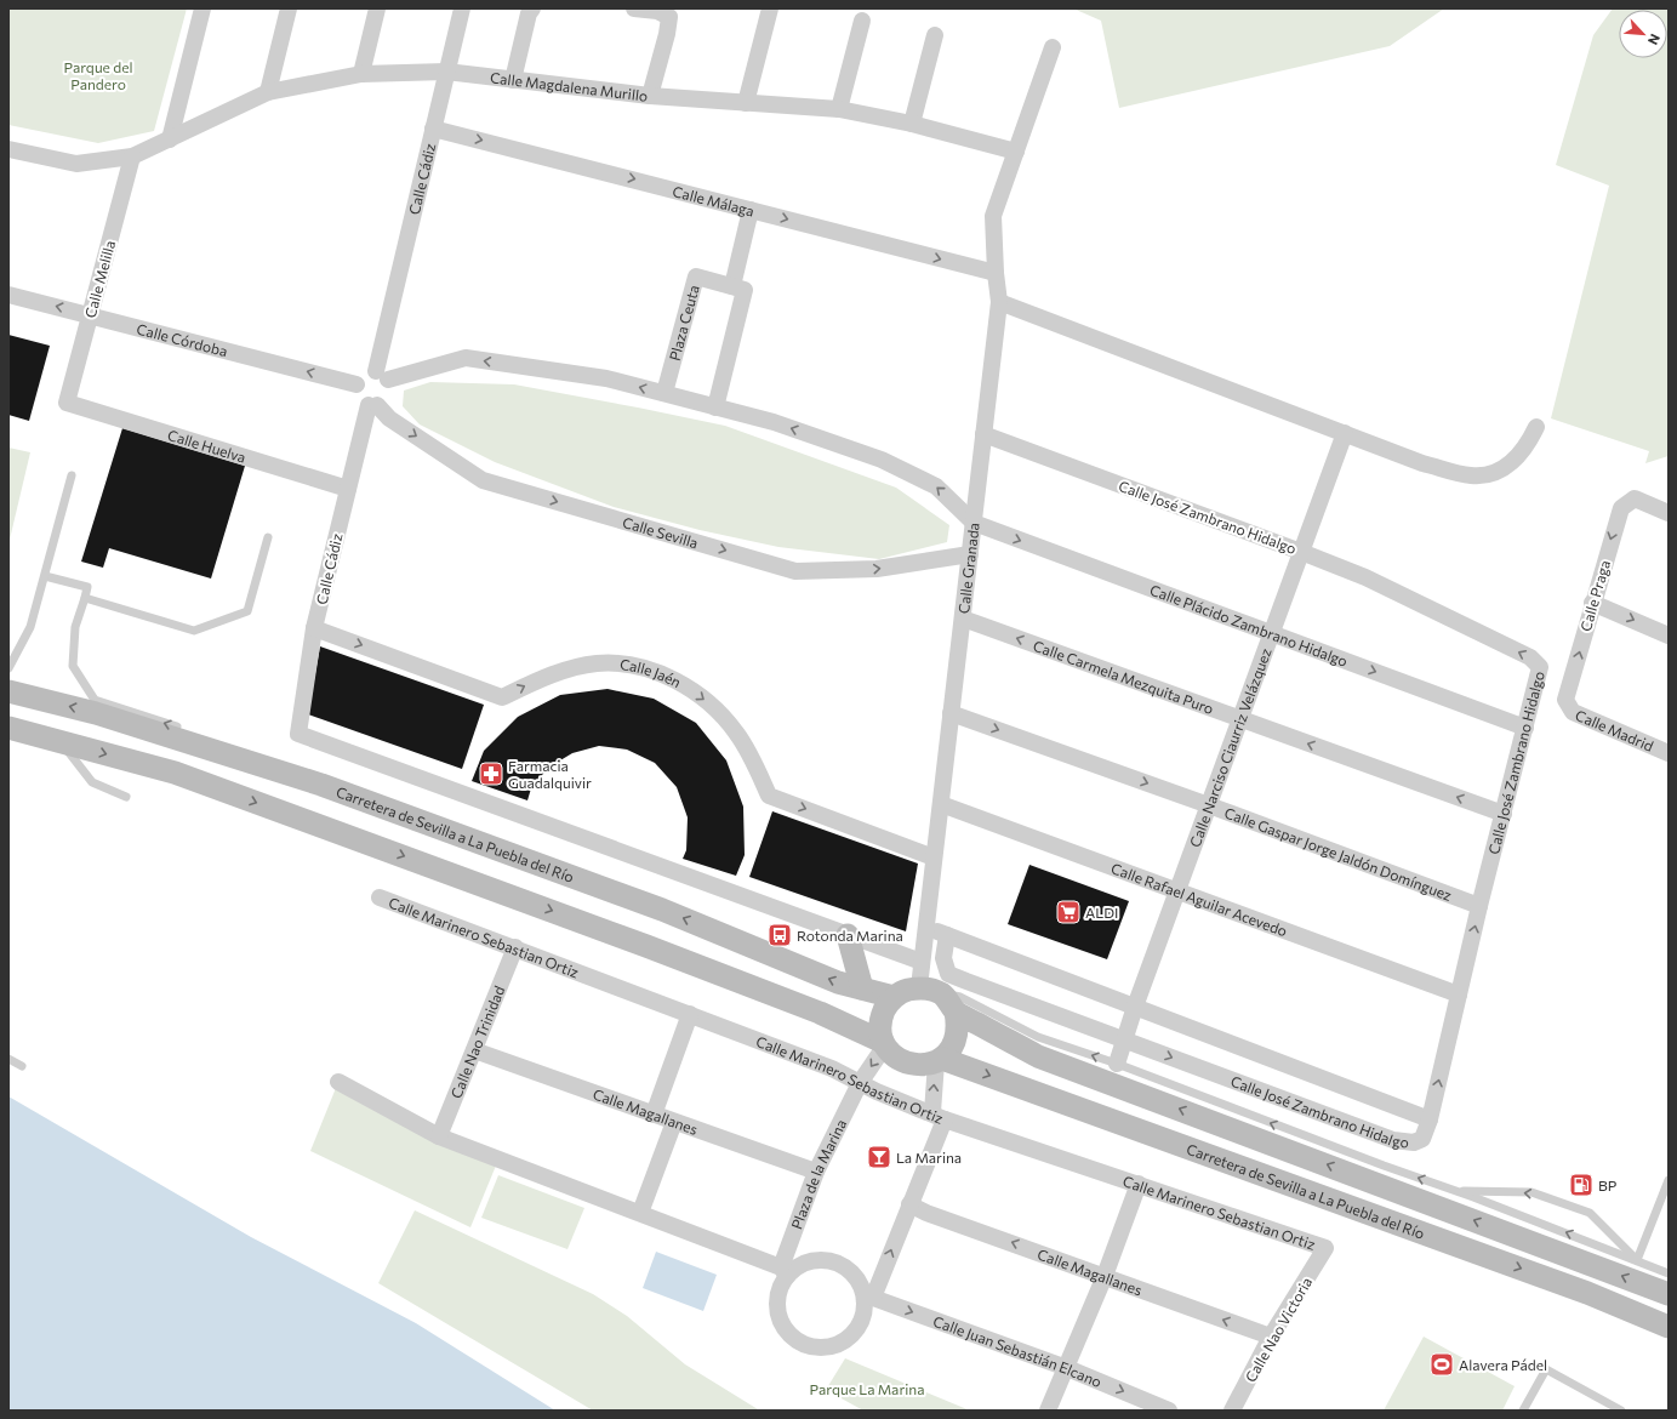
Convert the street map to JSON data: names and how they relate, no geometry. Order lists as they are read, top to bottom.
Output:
{
  "streets": {
    "main road": ["Carretera de Sevilla a La Puebla del Río"],
    "street": [
      "Calle Magdalena Murillo",
      "Calle Cádiz",
      "Calle Málaga",
      "Calle Melilla",
      "Plaza Ceuta",
      "Calle Córdoba",
      "Calle Huelva",
      "Calle José Zambrano Hidalgo",
      "Calle Sevilla",
      "Calle Granada",
      "Calle Praga",
      "Calle Plácido Zambrano Hidalgo",
      "Calle Jaén",
      "Calle Carmela Mezquita Puro",
      "Calle Madrid",
      "Calle Narciso Ciaurriz Velázquez",
      "Calle Gaspar Jorge Jaldón Domínguez",
      "Calle Rafael Aguilar Acevedo",
      "Calle Marinero Sebastian Ortiz",
      "Calle Nao Trinidad",
      "Calle Magallanes",
      "Plaza de la Marina",
      "Calle Nao Victoria",
      "Calle Juan Sebastián Elcano"
    ]
  },
  "crossings": [
    ["Calle Magdalena Murillo", "Calle Cádiz"],
    ["Calle Magdalena Murillo", "Calle Melilla"],
    ["Calle Magdalena Murillo", "Calle Granada"],
    ["Calle Cádiz", "Calle Málaga"],
    ["Calle Cádiz", "Calle Córdoba"],
    ["Calle Cádiz", "Calle Huelva"],
    ["Calle Cádiz", "Calle Sevilla"],
    ["Calle Cádiz", "Calle Jaén"],
    ["Calle Málaga", "Calle Granada"],
    ["Calle Melilla", "Calle Córdoba"],
    ["Calle Melilla", "Calle Huelva"],
    ["Calle Córdoba", "Calle Sevilla"],
    ["Calle José Zambrano Hidalgo", "Calle Granada"],
    ["Calle José Zambrano Hidalgo", "Calle Plácido Zambrano Hidalgo"],
    ["Calle José Zambrano Hidalgo", "Calle Carmela Mezquita Puro"],
    ["Calle José Zambrano Hidalgo", "Calle Narciso Ciaurriz Velázquez"],
    ["Calle José Zambrano Hidalgo", "Calle Gaspar Jorge Jaldón Domínguez"],
    ["Calle José Zambrano Hidalgo", "Calle Rafael Aguilar Acevedo"],
    ["Calle Sevilla", "Calle Granada"],
    ["Calle Granada", "Calle Plácido Zambrano Hidalgo"],
    ["Calle Granada", "Calle Jaén"],
    ["Calle Granada", "Calle Carmela Mezquita Puro"],
    ["Calle Granada", "Carretera de Sevilla a La Puebla del Río"],
    ["Calle Granada", "Calle Gaspar Jorge Jaldón Domínguez"],
    ["Calle Granada", "Calle Rafael Aguilar Acevedo"],
    ["Calle Granada", "Plaza de la Marina"],
    ["Calle Praga", "Calle Madrid"],
    ["Calle Plácido Zambrano Hidalgo", "Calle Narciso Ciaurriz Velázquez"],
    ["Calle Carmela Mezquita Puro", "Calle Narciso Ciaurriz Velázquez"],
    ["Calle Narciso Ciaurriz Velázquez", "Calle Gaspar Jorge Jaldón Domínguez"],
    ["Calle Narciso Ciaurriz Velázquez", "Calle Rafael Aguilar Acevedo"],
    ["Carretera de Sevilla a La Puebla del Río", "Plaza de la Marina"],
    ["Calle Marinero Sebastian Ortiz", "Calle Nao Trinidad"],
    ["Calle Marinero Sebastian Ortiz", "Plaza de la Marina"],
    ["Calle Marinero Sebastian Ortiz", "Calle Nao Victoria"],
    ["Calle Nao Trinidad", "Calle Magallanes"],
    ["Calle Magallanes", "Plaza de la Marina"],
    ["Calle Magallanes", "Calle Nao Victoria"],
    ["Plaza de la Marina", "Calle Juan Sebastián Elcano"]
  ],
  "one_way": [
    "Calle Málaga",
    "Calle Córdoba",
    "Calle Plácido Zambrano Hidalgo",
    "Calle Jaén",
    "Calle Carmela Mezquita Puro",
    "Calle Gaspar Jorge Jaldón Domínguez",
    "Calle Magallanes",
    "Calle Juan Sebastián Elcano"
  ],
  "parks": ["Parque del Pandero", "Parque La Marina"],
  "places": {
    "pharmacy": ["Farmacia Guadalquivir"],
    "supermarket": ["ALDI"],
    "bus stop": ["Rotonda Marina"],
    "bar": ["La Marina"],
    "fuel station": ["BP"],
    "sports": ["Alavera Pádel"]
  },
  "north": "bottom right"
}
